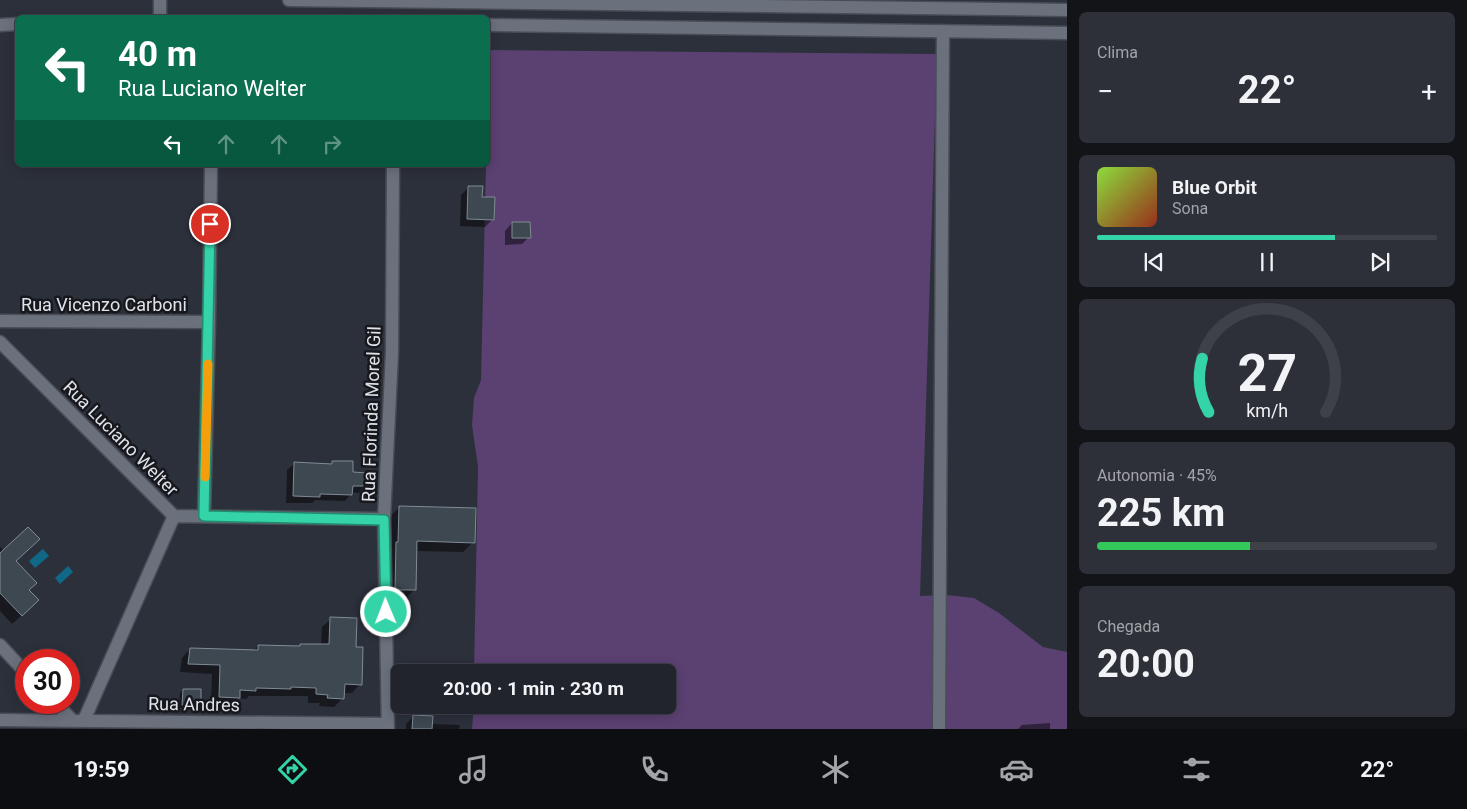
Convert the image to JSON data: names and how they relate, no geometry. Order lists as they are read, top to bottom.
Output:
{
  "streets": {
    "street": [
      "Rua Vicenzo Carboni",
      "Rua Florinda Morel Gil",
      "Rua Luciano Welter",
      "Rua Andres"
    ]
  },
  "crossings": [
    ["Rua Florinda Morel Gil", "Rua Luciano Welter"],
    ["Rua Florinda Morel Gil", "Rua Andres"]
  ],
  "page": {
    "tile": [
      "Clima",
      ["Autonomia · 45%", "225 km"],
      ["Chegada", "20:00"]
    ],
    "turn": ["40 m", "Rua Luciano Welter"],
    "heat": ["−", "22°", "+"],
    "song": ["Blue Orbit", "Sona"],
    "limit": "30",
    "trip": "20:00 · 1 min · 230 m",
    "tabs": ["19:59", "22°"],
    "gauge": ["27", "km/h"]
  }
}
